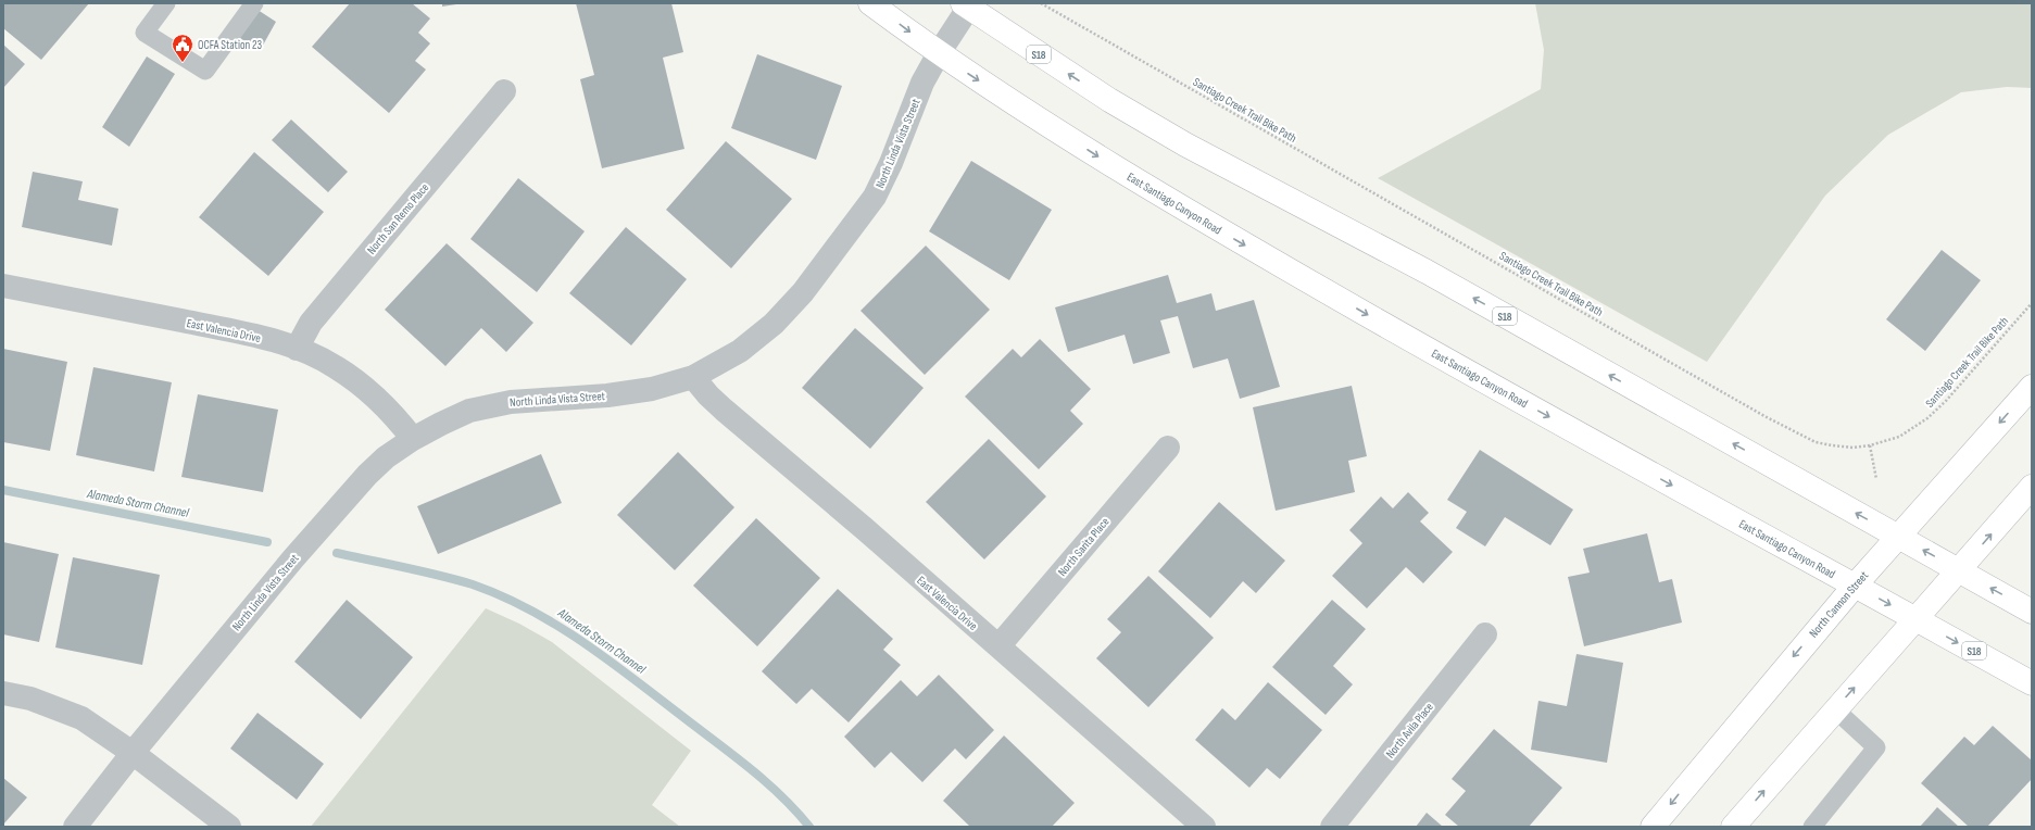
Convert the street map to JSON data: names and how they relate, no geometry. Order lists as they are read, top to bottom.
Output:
{
  "streets": {
    "main road": ["S18", "East Santiago Canyon Road", "North Cannon Street"],
    "street": [
      "North Linda Vista Street",
      "North San Remo Place",
      "East Valencia Drive",
      "North Sarita Place",
      "North Avila Place"
    ],
    "path": ["Santiago Creek Trail Bike Path"]
  },
  "crossings": [
    ["S18", "North Linda Vista Street"],
    ["S18", "East Santiago Canyon Road"],
    ["S18", "North Cannon Street"],
    ["North Linda Vista Street", "East Santiago Canyon Road"],
    ["North Linda Vista Street", "East Valencia Drive"],
    ["East Santiago Canyon Road", "North Cannon Street"],
    ["North San Remo Place", "East Valencia Drive"],
    ["East Valencia Drive", "North Sarita Place"]
  ],
  "water": ["Alameda Storm Channel"],
  "places": {
    "public building": ["OCFA Station 23"]
  }
}
